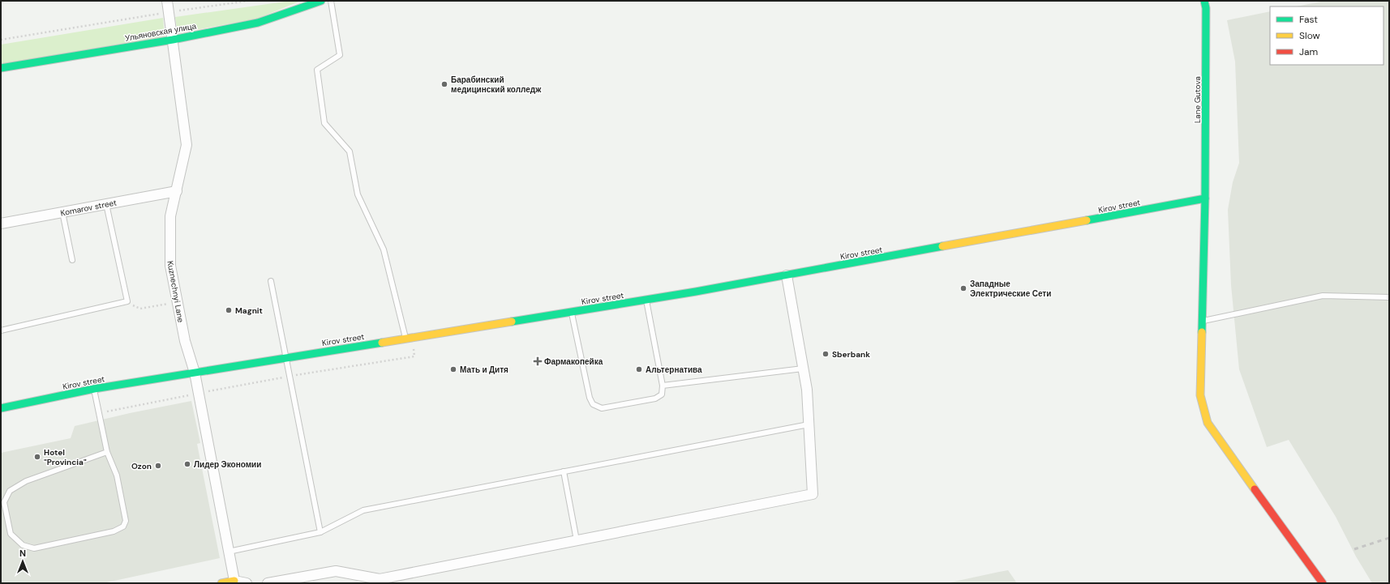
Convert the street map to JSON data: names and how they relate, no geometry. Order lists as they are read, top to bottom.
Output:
{
  "streets": {
    "street": [
      "Ульяновская улица",
      "Lane Gutova",
      "Kirov street",
      "Komarov street",
      "Kuznechnyi Lane"
    ]
  },
  "crossings": [
    ["Ульяновская улица", "Kuznechnyi Lane"],
    ["Lane Gutova", "Kirov street"],
    ["Kirov street", "Kuznechnyi Lane"],
    ["Komarov street", "Kuznechnyi Lane"]
  ],
  "places": {
    "other": [
      "Барабинский медицинский колледж",
      "Западные Электрические Сети",
      "Magnit",
      "Sberbank",
      "Мать и Дитя",
      "Альтернатива",
      "Hotel \"Provincia\"",
      "Лидер Экономии",
      "Ozon"
    ],
    "health": ["Фармакопейка"]
  },
  "legend": ["Fast", "Slow", "Jam"],
  "north": "top"
}
